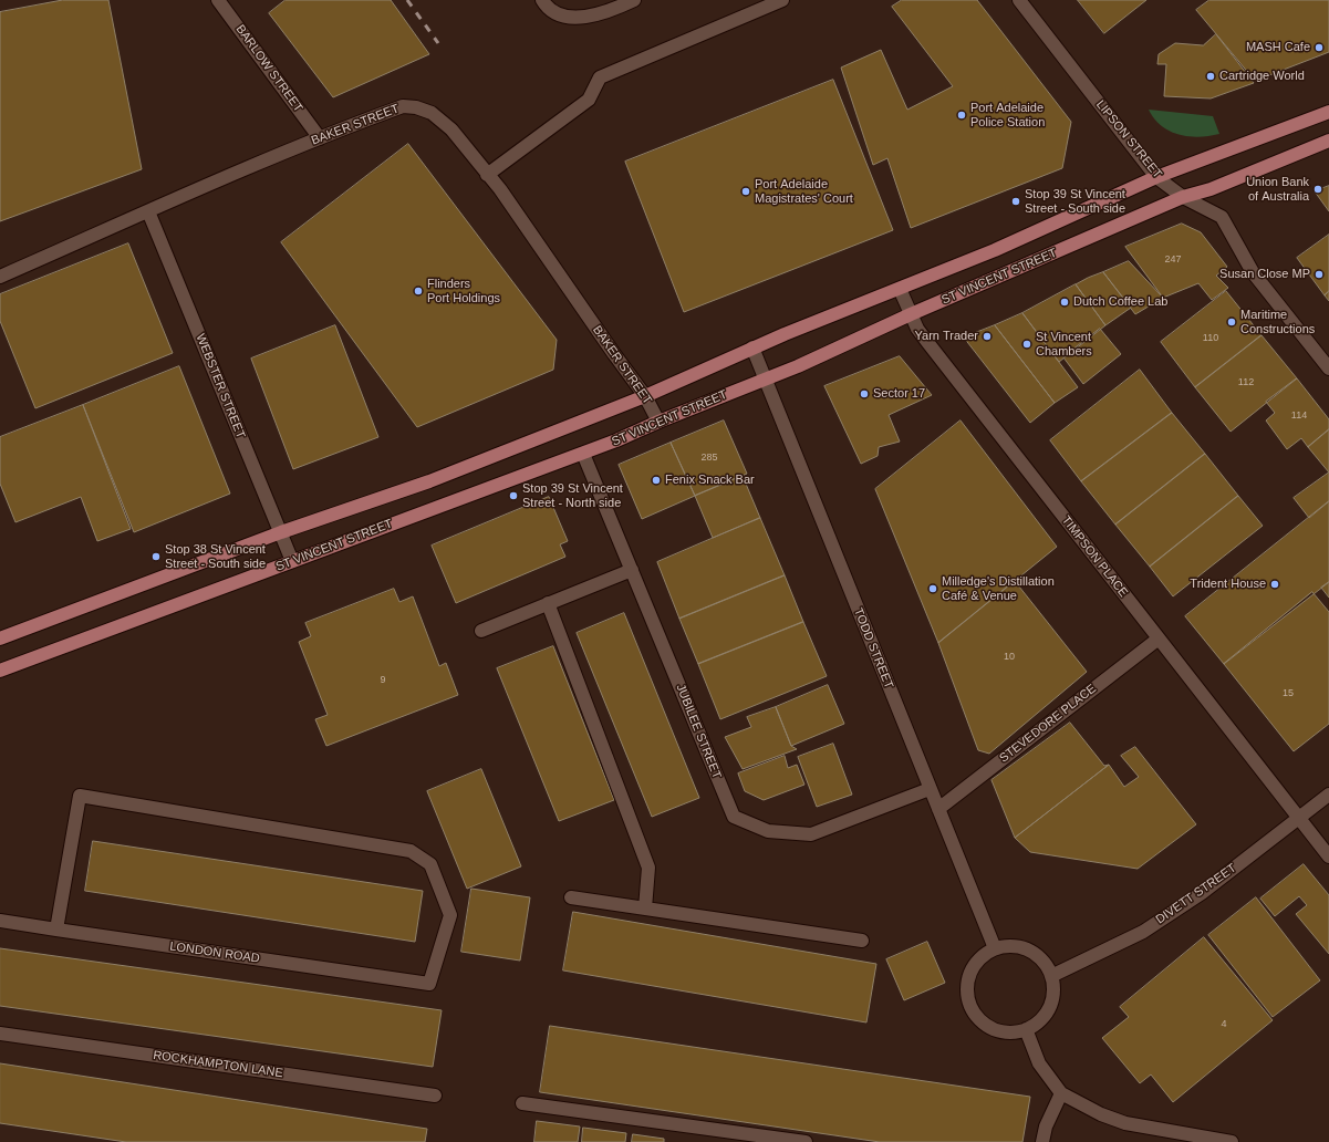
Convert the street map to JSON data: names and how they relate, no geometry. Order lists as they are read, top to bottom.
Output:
{
  "streets": {
    "main road": ["ST VINCENT STREET"],
    "street": [
      "BARLOW STREET",
      "BAKER STREET",
      "LIPSON STREET",
      "WEBSTER STREET",
      "TIMPSON PLACE",
      "TODD STREET",
      "STEVEDORE PLACE",
      "JUBILEE STREET",
      "DIVETT STREET",
      "LONDON ROAD",
      "ROCKHAMPTON LANE"
    ]
  },
  "crossings": [
    ["BARLOW STREET", "BAKER STREET"],
    ["BAKER STREET", "ST VINCENT STREET"],
    ["BAKER STREET", "WEBSTER STREET"],
    ["LIPSON STREET", "ST VINCENT STREET"],
    ["ST VINCENT STREET", "WEBSTER STREET"],
    ["ST VINCENT STREET", "TIMPSON PLACE"],
    ["ST VINCENT STREET", "TODD STREET"],
    ["ST VINCENT STREET", "JUBILEE STREET"],
    ["TIMPSON PLACE", "STEVEDORE PLACE"],
    ["TIMPSON PLACE", "DIVETT STREET"],
    ["TODD STREET", "STEVEDORE PLACE"],
    ["TODD STREET", "JUBILEE STREET"],
    ["TODD STREET", "DIVETT STREET"]
  ],
  "places": [
    "MASH Cafe",
    "Cartridge World",
    "Port Adelaide Police Station",
    "Union Bank of Australia",
    "Port Adelaide Magistrates' Court",
    "Stop 39 St Vincent Street - South side",
    "Susan Close MP",
    "Flinders Port Holdings",
    "Dutch Coffee Lab",
    "Maritime Constructions",
    "Yarn Trader",
    "St Vincent Chambers",
    "Sector 17",
    "Fenix Snack Bar",
    "Stop 39 St Vincent Street - North side",
    "Stop 38 St Vincent Street - South side",
    "Trident House",
    "Milledge's Distillation Café & Venue"
  ],
  "house_numbers": [
    "247",
    "110",
    "112",
    "114",
    "285",
    "10",
    "9",
    "15",
    "4"
  ]
}
